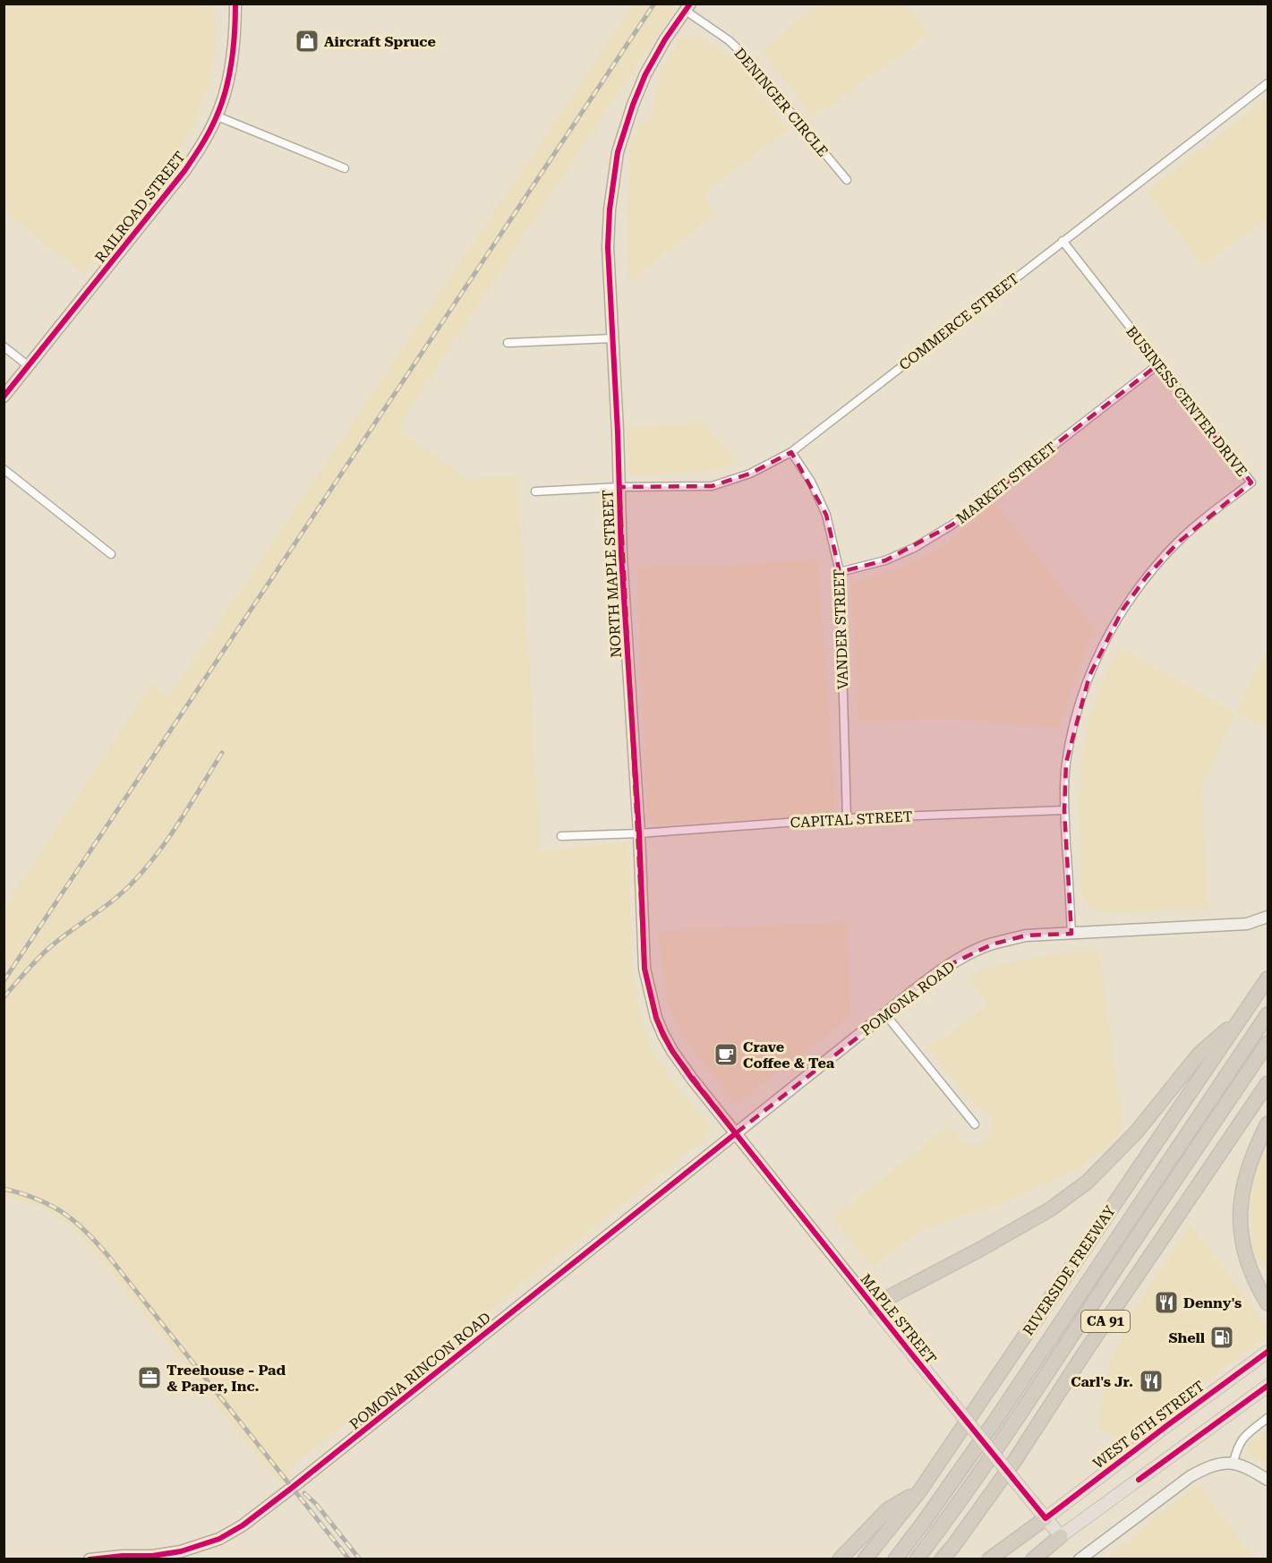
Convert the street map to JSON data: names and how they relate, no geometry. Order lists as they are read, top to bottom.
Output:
{
  "streets": {
    "highway": ["RIVERSIDE FREEWAY", "CA 91"],
    "main road": [
      "RAILROAD STREET",
      "NORTH MAPLE STREET",
      "POMONA ROAD",
      "MAPLE STREET",
      "POMONA RINCON ROAD",
      "WEST 6TH STREET"
    ],
    "street": [
      "DENINGER CIRCLE",
      "COMMERCE STREET",
      "BUSINESS CENTER DRIVE",
      "MARKET STREET",
      "VANDER STREET",
      "CAPITAL STREET"
    ]
  },
  "crossings": [
    ["DENINGER CIRCLE", "NORTH MAPLE STREET"],
    ["COMMERCE STREET", "BUSINESS CENTER DRIVE"],
    ["COMMERCE STREET", "NORTH MAPLE STREET"],
    ["COMMERCE STREET", "VANDER STREET"],
    ["BUSINESS CENTER DRIVE", "MARKET STREET"],
    ["BUSINESS CENTER DRIVE", "CAPITAL STREET"],
    ["BUSINESS CENTER DRIVE", "POMONA ROAD"],
    ["MARKET STREET", "VANDER STREET"],
    ["NORTH MAPLE STREET", "CAPITAL STREET"],
    ["NORTH MAPLE STREET", "POMONA ROAD"],
    ["NORTH MAPLE STREET", "MAPLE STREET"],
    ["NORTH MAPLE STREET", "POMONA RINCON ROAD"],
    ["VANDER STREET", "CAPITAL STREET"],
    ["POMONA ROAD", "MAPLE STREET"],
    ["POMONA ROAD", "POMONA RINCON ROAD"],
    ["MAPLE STREET", "POMONA RINCON ROAD"],
    ["MAPLE STREET", "WEST 6TH STREET"]
  ],
  "places": {
    "shop": ["Aircraft Spruce"],
    "cafe": ["Crave Coffee & Tea"],
    "restaurant": ["Denny's", "Carl's Jr."],
    "fuel station": ["Shell"],
    "office": ["Treehouse - Pad & Paper, Inc."]
  }
}
